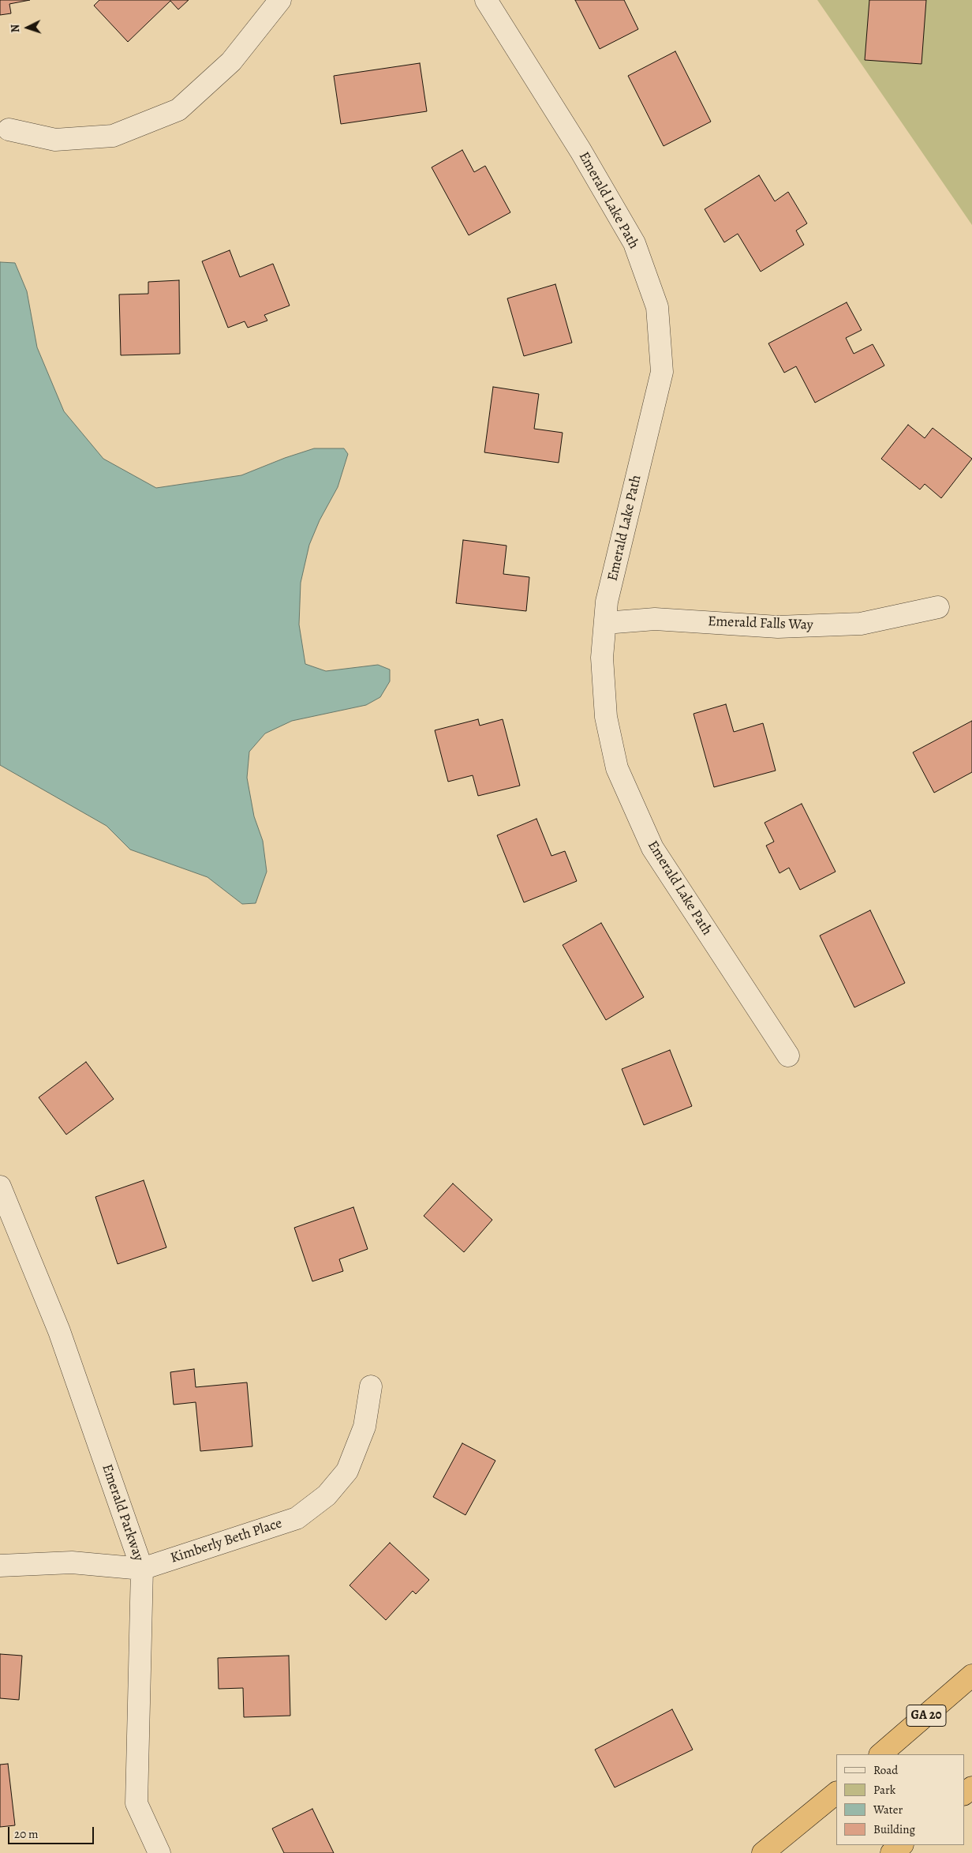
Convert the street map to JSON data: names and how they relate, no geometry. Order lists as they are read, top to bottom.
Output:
{
  "streets": {
    "highway": ["GA 20"],
    "street": [
      "Emerald Lake Path",
      "Emerald Falls Way",
      "Emerald Parkway",
      "Kimberly Beth Place"
    ]
  },
  "crossings": [
    ["Emerald Lake Path", "Emerald Falls Way"],
    ["Emerald Parkway", "Kimberly Beth Place"]
  ],
  "legend": [
    "Road",
    "Park",
    "Water",
    "Building"
  ],
  "scale_bar": "20 m",
  "north": "left"
}
